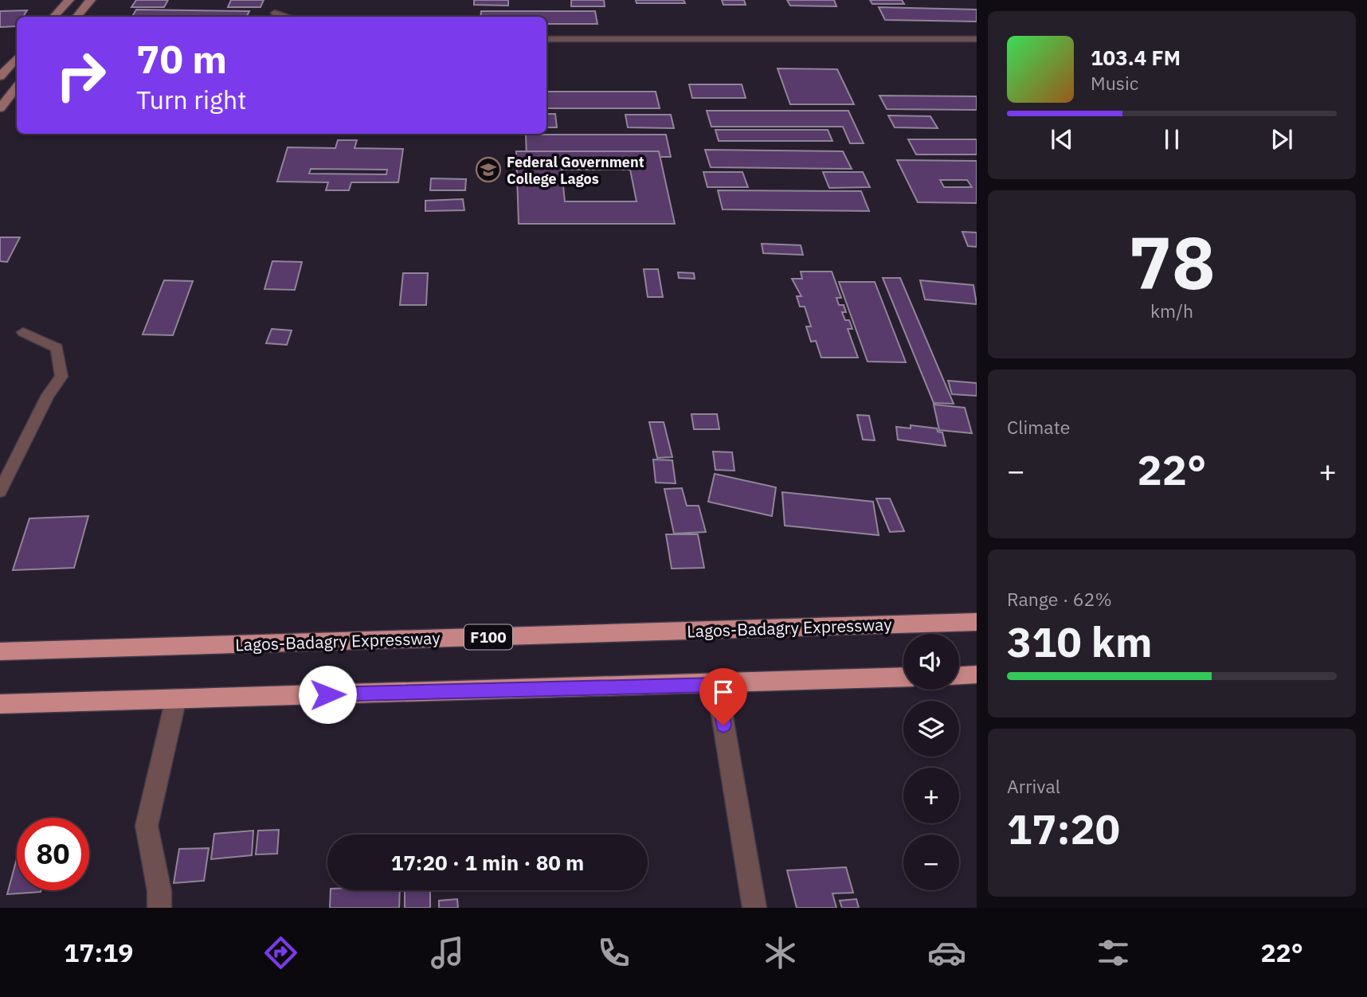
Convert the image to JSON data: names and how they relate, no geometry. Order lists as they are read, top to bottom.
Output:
{
  "streets": {
    "highway": ["Lagos-Badagry Expressway", "F100"]
  },
  "places": {
    "school or university": ["Federal Government College Lagos"]
  },
  "page": {
    "turn": ["70 m", "Turn right"],
    "song": ["103.4 FM", "Music"],
    "tile": [
      ["78", "km/h"],
      "Climate",
      ["Range · 62%", "310 km"],
      ["Arrival", "17:20"]
    ],
    "heat": ["−", "22°", "+"],
    "map_buttons": ["+", "−"],
    "limit": "80",
    "trip": "17:20 · 1 min · 80 m",
    "tabs": ["17:19", "22°"]
  }
}
